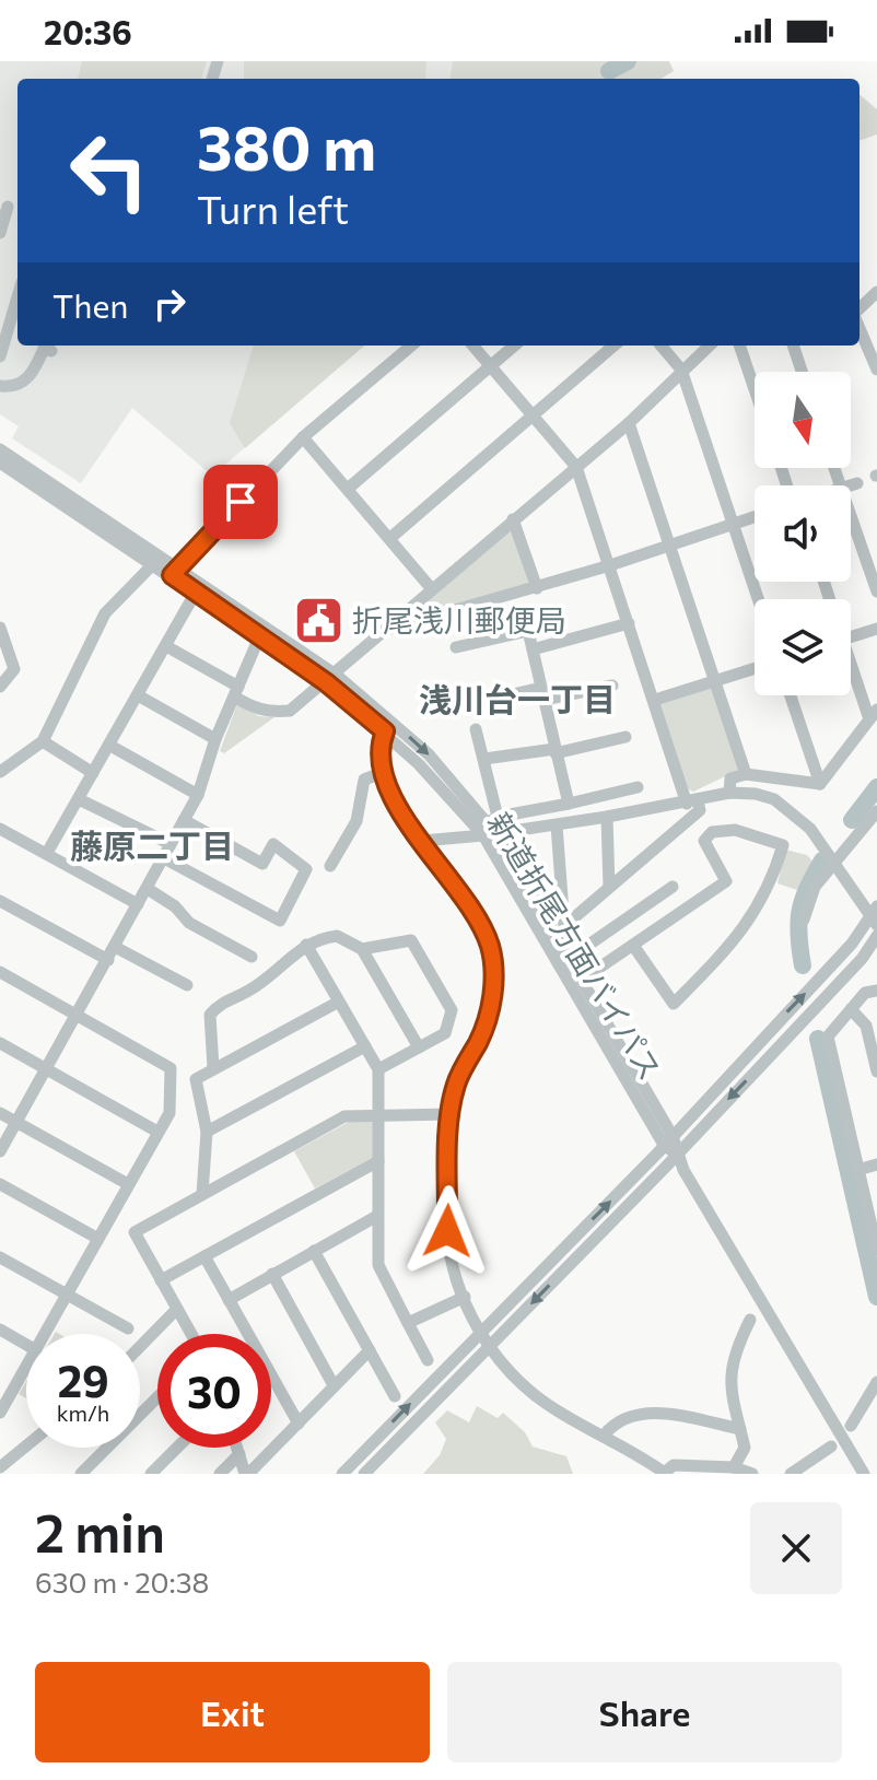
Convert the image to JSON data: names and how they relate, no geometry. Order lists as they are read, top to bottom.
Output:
{
  "streets": {
    "street": ["新道折尾方面バイパス"]
  },
  "districts": ["浅川台一丁目", "藤原二丁目"],
  "places": {
    "public building": ["折尾浅川郵便局"]
  },
  "north": "bottom",
  "page": {
    "status": "20:36",
    "turn": ["380 m", "Turn left"],
    "then": "Then",
    "speed": "29 km/h",
    "limit": "30",
    "heading": ["2 min", "630 m · 20:38"],
    "buttons": ["Exit", "Share"]
  }
}
